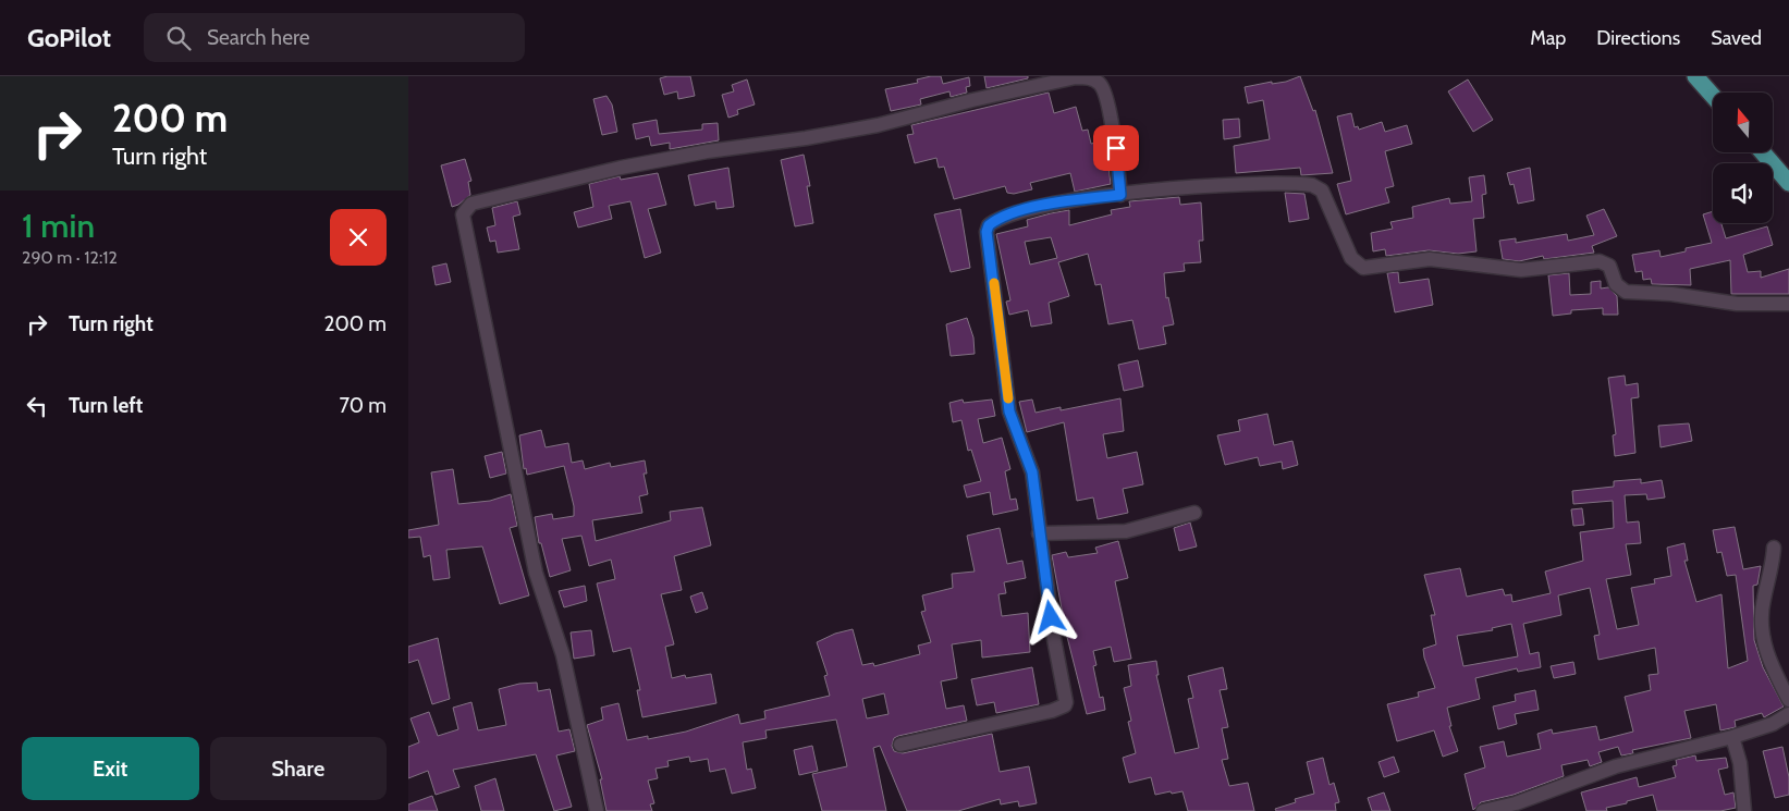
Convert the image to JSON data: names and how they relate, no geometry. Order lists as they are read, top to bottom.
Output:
{
  "north": "top",
  "page": {
    "header": "GoPilot",
    "search": "Search here",
    "nav": ["Map", "Directions", "Saved"],
    "turn": ["200 m", "Turn right"],
    "heading": ["1 min", "290 m · 12:12"],
    "list": [
      {
        "name": "Turn right",
        "value": "200 m"
      },
      {
        "name": "Turn left",
        "value": "70 m"
      }
    ],
    "buttons": ["Exit", "Share"]
  }
}
